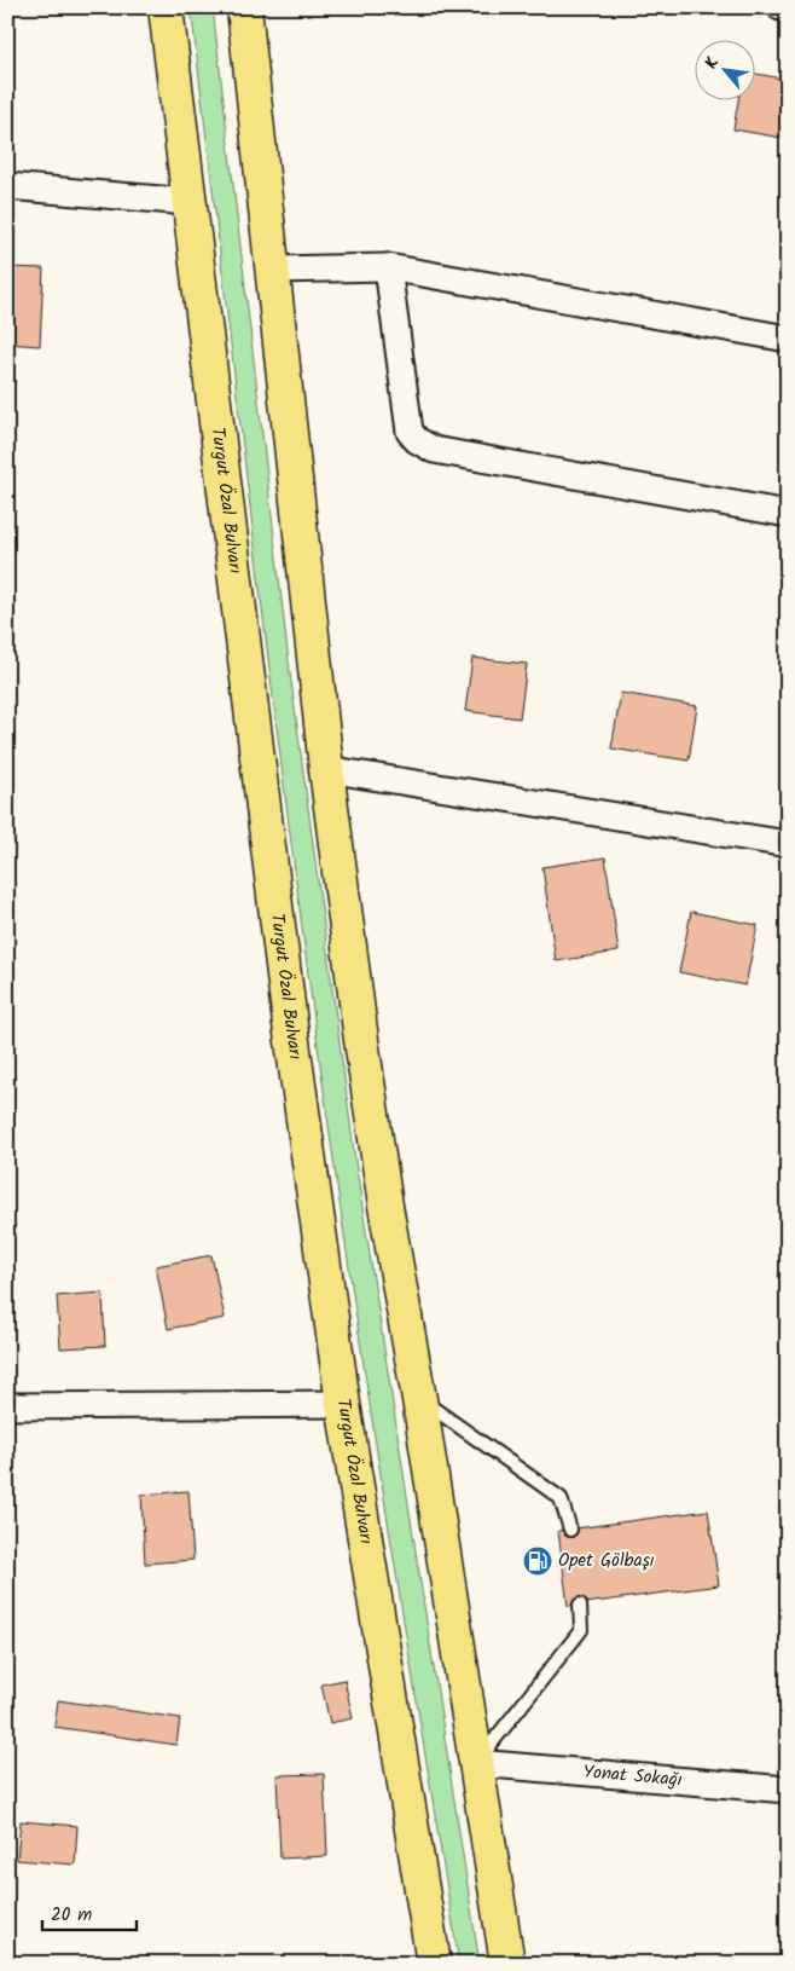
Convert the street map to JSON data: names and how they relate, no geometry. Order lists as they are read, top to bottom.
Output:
{
  "streets": {
    "main road": ["Turgut Özal Bulvarı"],
    "street": ["Yonat Sokağı"]
  },
  "places": {
    "fuel station": ["Opet Gölbaşı"]
  },
  "scale_bar": "20 m",
  "north": "top left"
}
